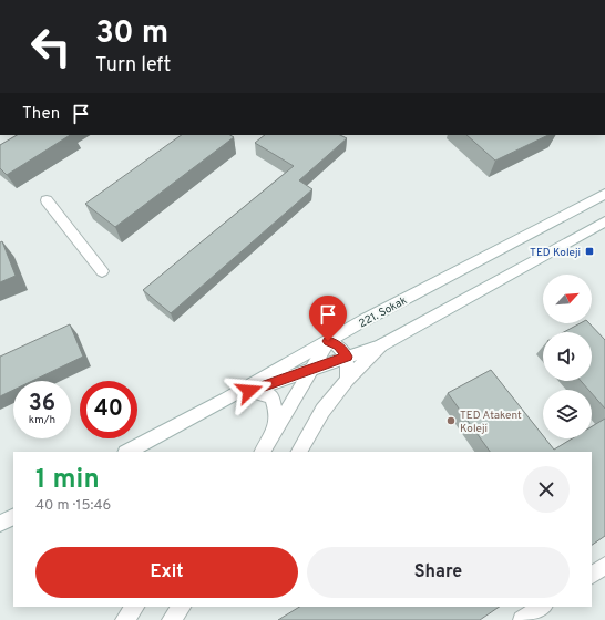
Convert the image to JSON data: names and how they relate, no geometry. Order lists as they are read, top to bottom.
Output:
{
  "streets": {
    "street": ["221. Sokak"]
  },
  "places": {
    "transit": ["TED Koleji"],
    "other": ["TED Atakent Koleji"]
  },
  "north": "top right",
  "page": {
    "turn": ["30 m", "Turn left"],
    "then": "Then",
    "speed": "36 km/h",
    "limit": "40",
    "heading": ["1 min", "40 m · 15:46"],
    "buttons": ["Exit", "Share"]
  }
}
